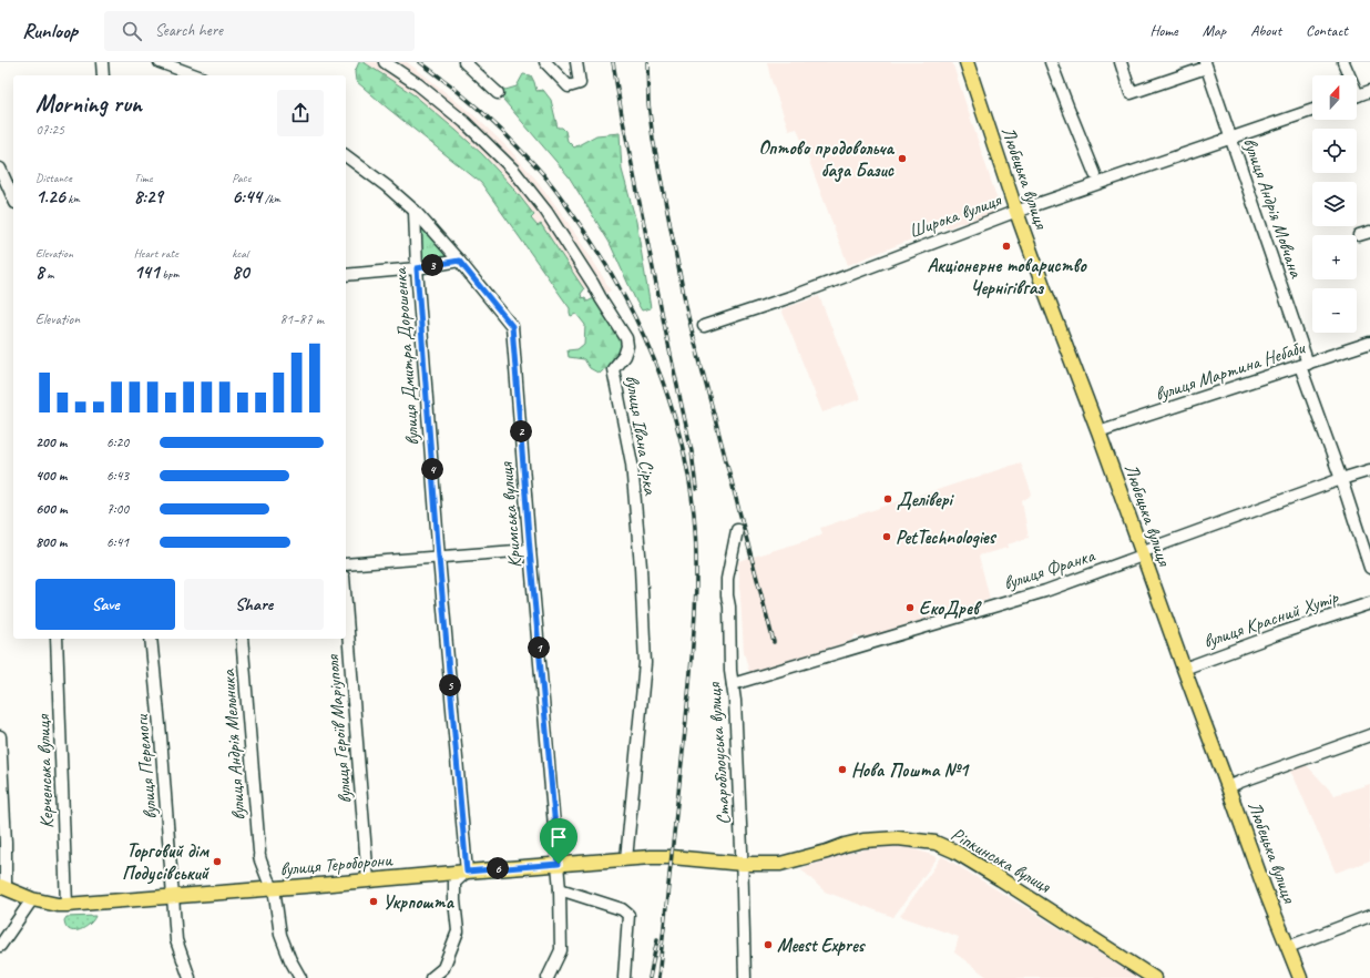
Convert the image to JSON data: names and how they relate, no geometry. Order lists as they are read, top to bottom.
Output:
{
  "streets": {
    "main road": ["Любецька вулиця", "Ріпкинська вулиця", "вулиця Тероборони"],
    "street": [
      "вулиця Андрія Мовчана",
      "Широка вулиця",
      "вулиця Дмитра Дорошенка",
      "вулиця Мартина Небаби",
      "вулиця Івана Сірка",
      "Кримська вулиця",
      "вулиця Франка",
      "вулиця Красний Хутір",
      "вулиця Героїв Маріуполя",
      "вулиця Андрія Мельника",
      "Старобілоуська вулиця",
      "вулиця Перемоги",
      "Керченська вулиця"
    ]
  },
  "crossings": [
    ["Любецька вулиця", "Широка вулиця"],
    ["Любецька вулиця", "вулиця Мартина Небаби"],
    ["Любецька вулиця", "вулиця Франка"],
    ["Любецька вулиця", "вулиця Красний Хутір"],
    ["вулиця Андрія Мовчана", "Широка вулиця"],
    ["вулиця Андрія Мовчана", "вулиця Мартина Небаби"],
    ["вулиця Андрія Мовчана", "вулиця Франка"],
    ["вулиця Дмитра Дорошенка", "Кримська вулиця"],
    ["вулиця Дмитра Дорошенка", "вулиця Тероборони"],
    ["вулиця Івана Сірка", "вулиця Тероборони"],
    ["Кримська вулиця", "вулиця Тероборони"],
    ["вулиця Франка", "Старобілоуська вулиця"],
    ["вулиця Героїв Маріуполя", "вулиця Тероборони"],
    ["вулиця Андрія Мельника", "вулиця Тероборони"],
    ["Старобілоуська вулиця", "Ріпкинська вулиця"],
    ["вулиця Перемоги", "вулиця Тероборони"],
    ["Керченська вулиця", "вулиця Тероборони"],
    ["Ріпкинська вулиця", "вулиця Тероборони"]
  ],
  "places": [
    "Оптово продовольча база Базис",
    "Акціонерне товариство Чернігівгаз",
    "Делівері",
    "PetTechnologies",
    "ЕкоДрев",
    "Нова Пошта №1",
    "Торговий дім Подусівський",
    "Укрпошта",
    "Meest Expres"
  ],
  "north": "top",
  "page": {
    "header": "Runloop",
    "search": "Search here",
    "nav": [
      "Home",
      "Map",
      "About",
      "Contact"
    ],
    "map_buttons": ["+", "−"],
    "heading": ["Morning run", "07:25"],
    "stats": [
      ["Distance", "1.26 km"],
      ["Time", "8:29"],
      ["Pace", "6:44 /km"],
      ["Elevation", "8 m"],
      ["Heart rate", "141 bpm"],
      ["kcal", "80"]
    ],
    "pins": [
      "3",
      "2",
      "4",
      "1",
      "5",
      "6"
    ],
    "chart": ["Elevation", "81–87 m"],
    "list": [
      {
        "name": "200 m",
        "note": "6:20"
      },
      {
        "name": "400 m",
        "note": "6:43"
      },
      {
        "name": "600 m",
        "note": "7:00"
      },
      {
        "name": "800 m",
        "note": "6:41"
      }
    ],
    "buttons": ["Save", "Share"]
  }
}
